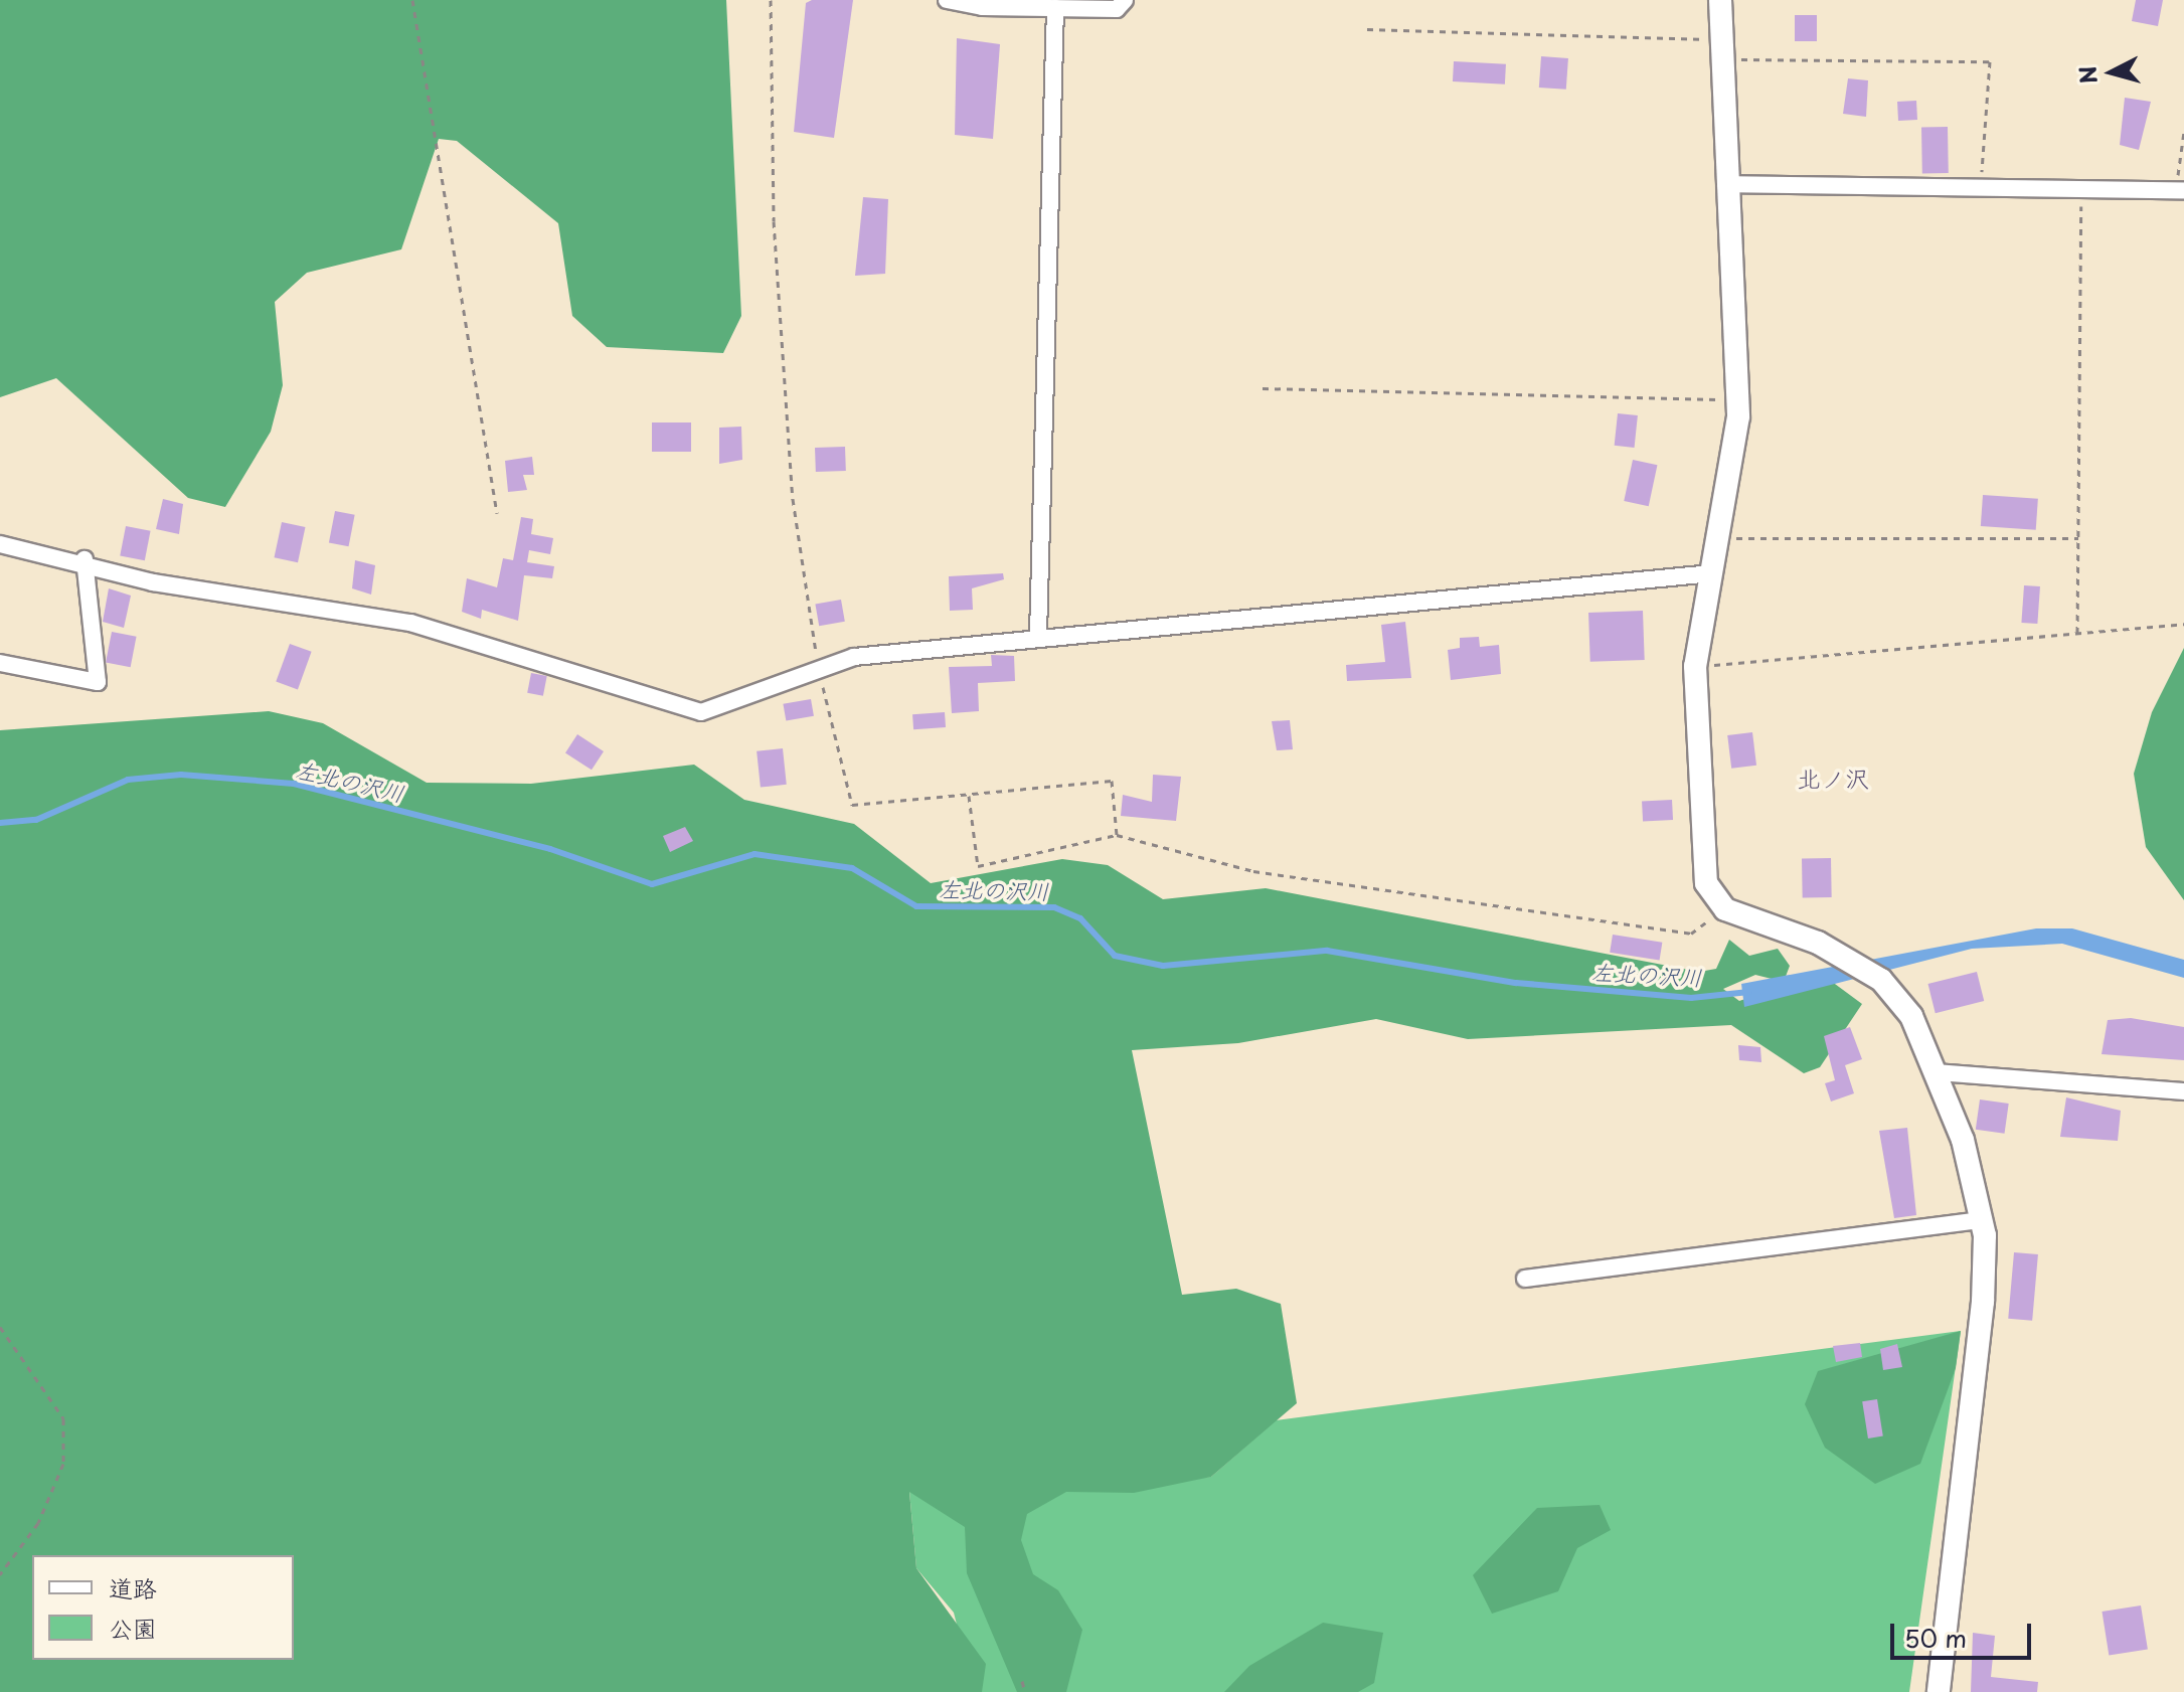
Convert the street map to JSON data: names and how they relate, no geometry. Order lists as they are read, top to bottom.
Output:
{
  "districts": ["北ノ沢"],
  "water": ["左北の沢川"],
  "legend": ["道路", "公園"],
  "scale_bar": "50 m",
  "north": "left"
}
